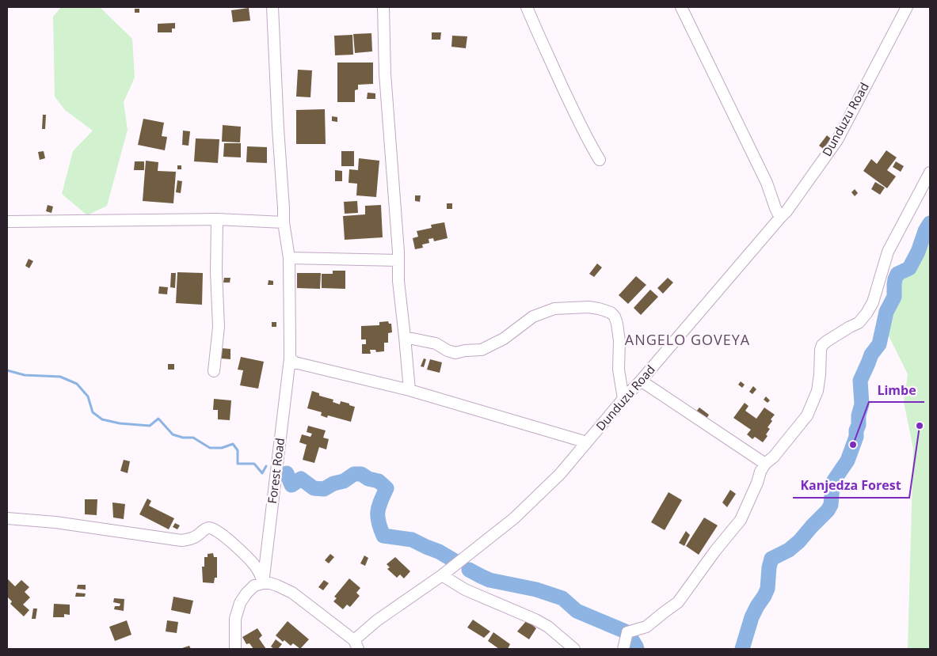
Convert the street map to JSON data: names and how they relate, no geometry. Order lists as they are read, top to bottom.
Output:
{
  "streets": {
    "street": ["Dunduzu Road", "Forest Road"]
  },
  "districts": ["ANGELO GOVEYA"],
  "places": ["Kanjedza Forest", "Limbe"]
}
